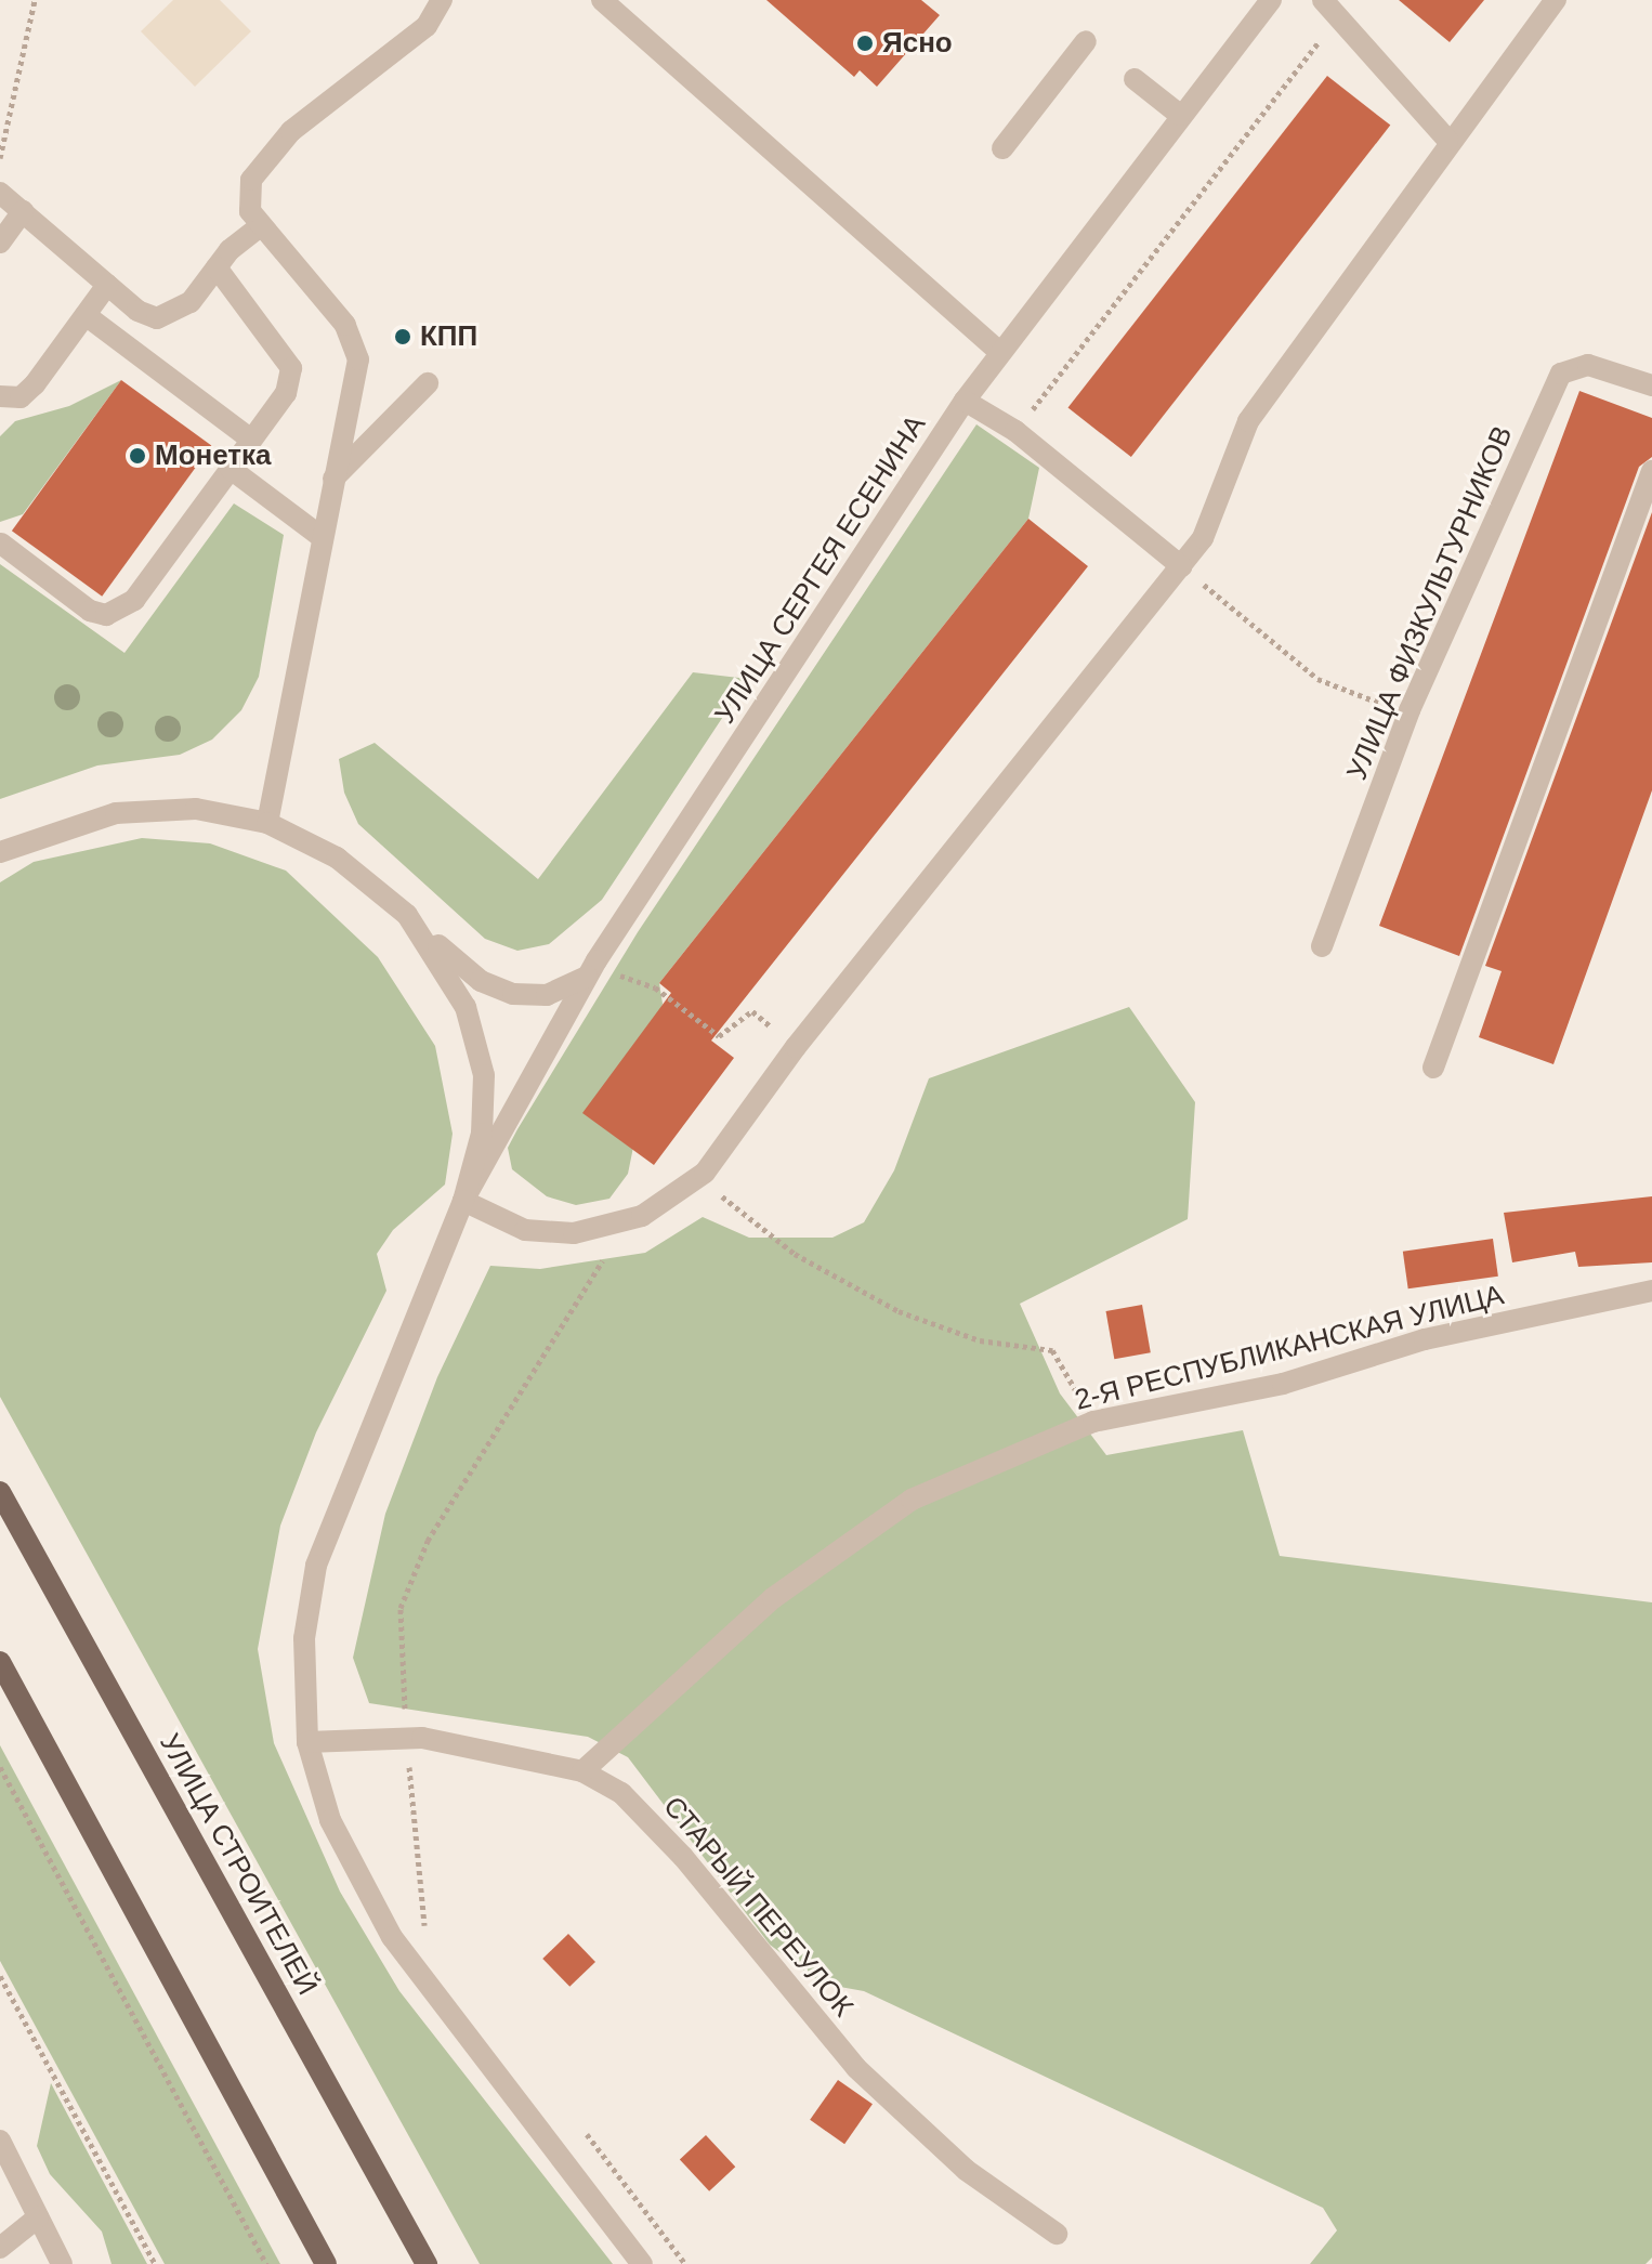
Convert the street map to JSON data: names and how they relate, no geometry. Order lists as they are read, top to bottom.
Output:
{
  "streets": {
    "main road": ["УЛИЦА СТРОИТЕЛЕЙ"],
    "street": [
      "УЛИЦА СЕРГЕЯ ЕСЕНИНА",
      "УЛИЦА ФИЗКУЛЬТУРНИКОВ",
      "2-Я РЕСПУБЛИКАНСКАЯ УЛИЦА",
      "СТАРЫЙ ПЕРЕУЛОК"
    ]
  },
  "crossings": [
    ["2-Я РЕСПУБЛИКАНСКАЯ УЛИЦА", "СТАРЫЙ ПЕРЕУЛОК"]
  ],
  "places": ["Ясно", "КПП", "Монетка"]
}
